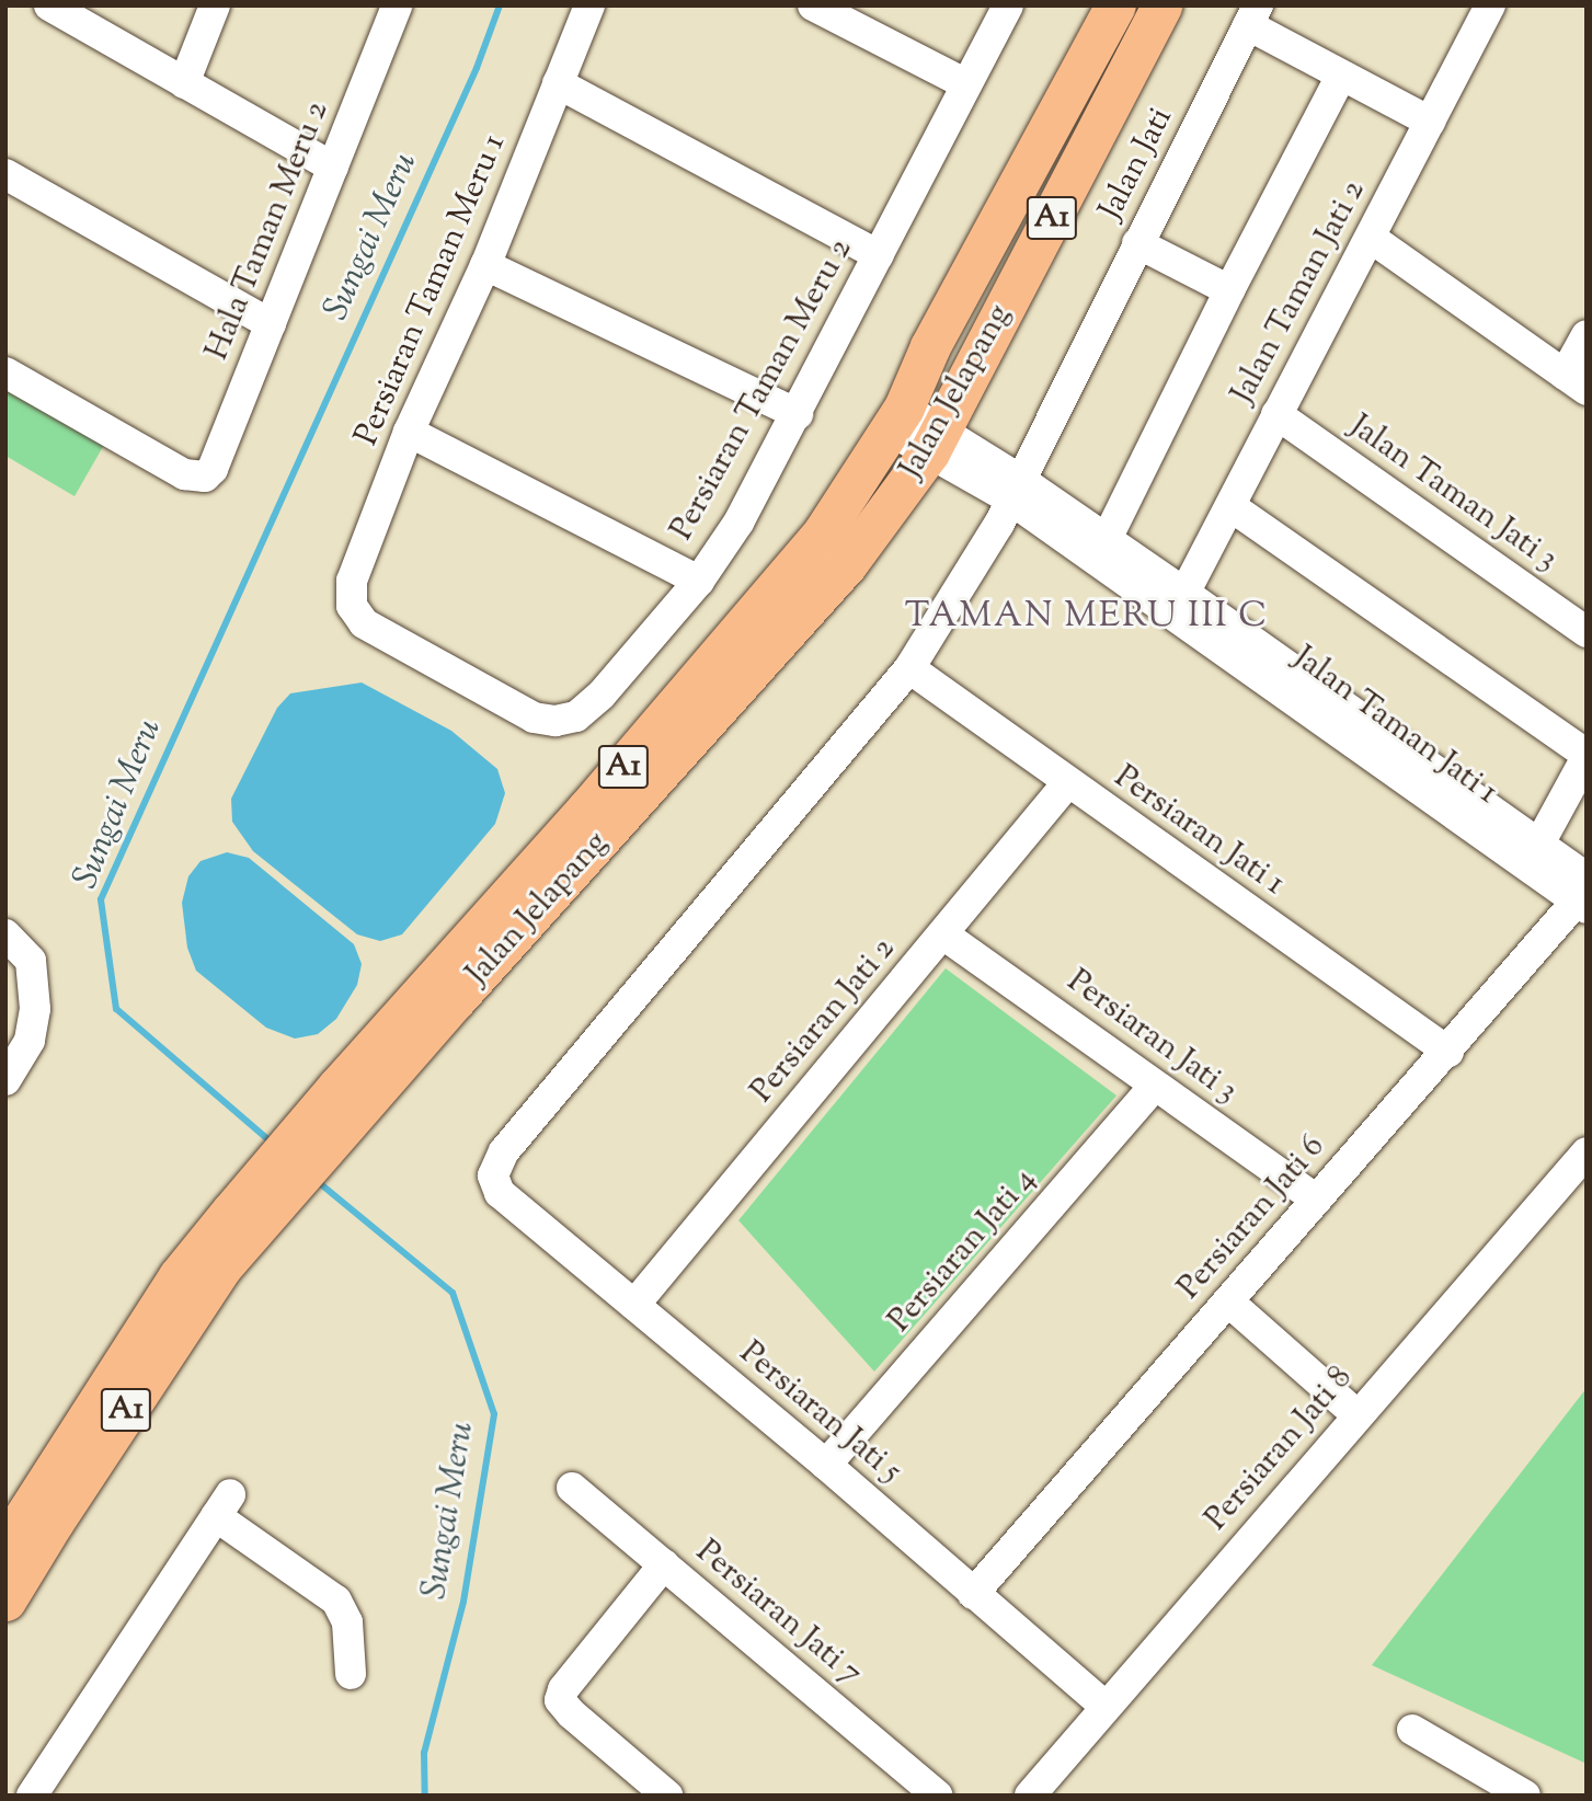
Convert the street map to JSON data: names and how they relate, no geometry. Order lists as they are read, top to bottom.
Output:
{
  "streets": {
    "main road": ["A1", "Jalan Jelapang"],
    "street": [
      "Jalan Jati",
      "Hala Taman Meru 2",
      "Persiaran Taman Meru 1",
      "Jalan Taman Jati 2",
      "Persiaran Taman Meru 2",
      "Jalan Taman Jati 3",
      "Jalan Taman Jati 1",
      "Persiaran Jati 1",
      "Persiaran Jati 2",
      "Persiaran Jati 3",
      "Persiaran Jati 6",
      "Persiaran Jati 4",
      "Persiaran Jati 5",
      "Persiaran Jati 8",
      "Persiaran Jati 7"
    ]
  },
  "crossings": [
    ["Jalan Jati", "Jalan Taman Jati 1"],
    ["Jalan Jati", "Persiaran Jati 1"],
    ["Jalan Jati", "Persiaran Jati 5"],
    ["Persiaran Taman Meru 1", "Persiaran Taman Meru 2"],
    ["Jalan Taman Jati 2", "Jalan Taman Jati 3"],
    ["Jalan Taman Jati 2", "Jalan Taman Jati 1"],
    ["Jalan Jelapang", "Jalan Taman Jati 1"],
    ["Jalan Taman Jati 1", "Persiaran Jati 6"],
    ["Persiaran Jati 1", "Persiaran Jati 2"],
    ["Persiaran Jati 1", "Persiaran Jati 6"],
    ["Persiaran Jati 2", "Persiaran Jati 3"],
    ["Persiaran Jati 2", "Persiaran Jati 5"],
    ["Persiaran Jati 3", "Persiaran Jati 6"],
    ["Persiaran Jati 3", "Persiaran Jati 4"],
    ["Persiaran Jati 6", "Persiaran Jati 5"],
    ["Persiaran Jati 4", "Persiaran Jati 5"],
    ["Persiaran Jati 5", "Persiaran Jati 8"]
  ],
  "districts": ["TAMAN MERU III C"],
  "water": ["Sungai Meru"]
}
